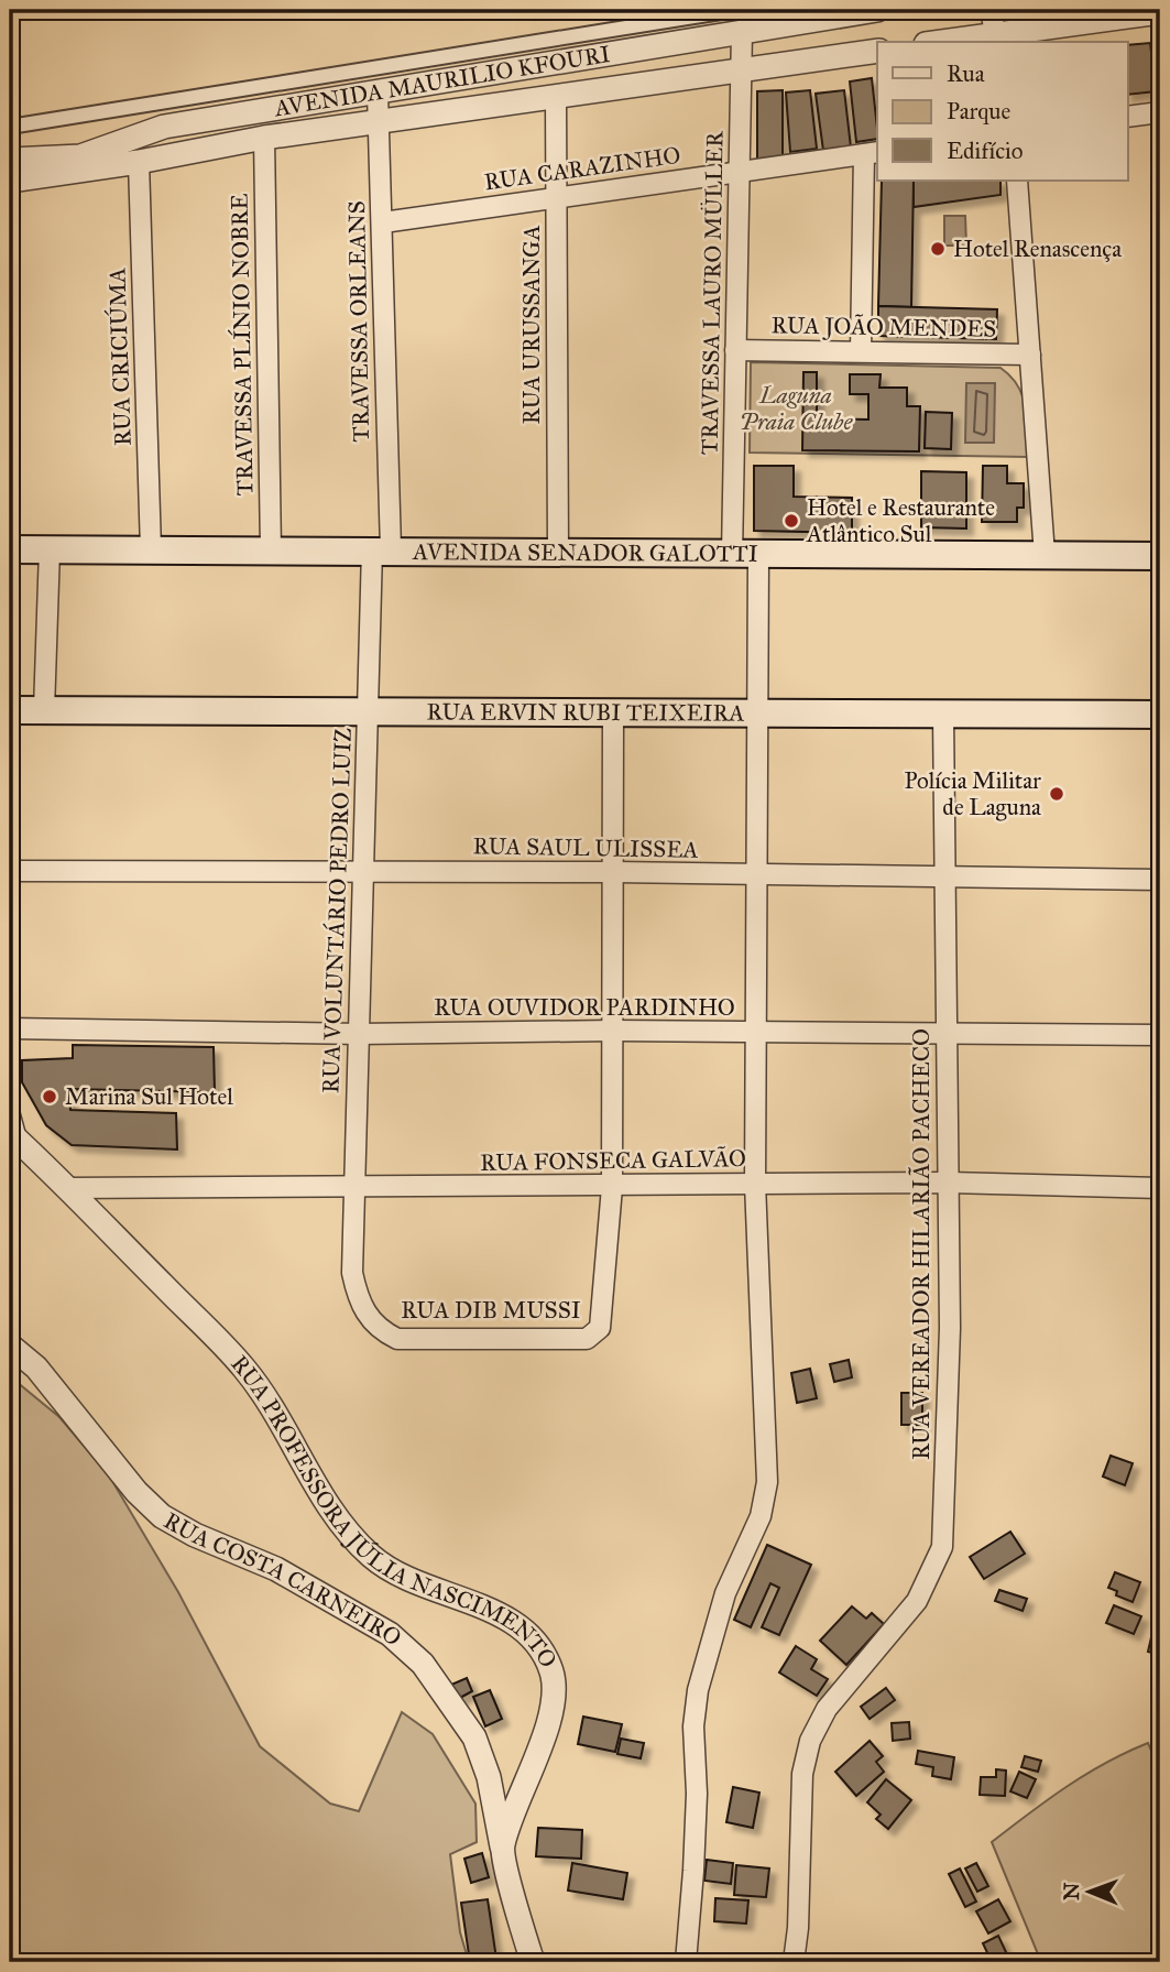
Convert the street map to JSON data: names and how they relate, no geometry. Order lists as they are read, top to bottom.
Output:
{
  "streets": {
    "main road": ["AVENIDA SENADOR GALOTTI", "RUA ERVIN RUBI TEIXEIRA"],
    "street": [
      "AVENIDA MAURILIO KFOURI",
      "RUA CARAZINHO",
      "TRAVESSA LAURO MÜLLER",
      "TRAVESSA ORLEANS",
      "RUA URUSSANGA",
      "RUA JOÃO MENDES",
      "TRAVESSA PLÍNIO NOBRE",
      "RUA CRICIÚMA",
      "RUA SAUL ULISSEA",
      "RUA VOLUNTÁRIO PEDRO LUIZ",
      "RUA OUVIDOR PARDINHO",
      "RUA FONSECA GALVÃO",
      "RUA VEREADOR HILARIÃO PACHECO",
      "RUA DIB MUSSI",
      "RUA PROFESSORA JÚLIA NASCIMENTO",
      "RUA COSTA CARNEIRO"
    ]
  },
  "crossings": [
    ["AVENIDA MAURILIO KFOURI", "TRAVESSA LAURO MÜLLER"],
    ["AVENIDA MAURILIO KFOURI", "TRAVESSA ORLEANS"],
    ["AVENIDA MAURILIO KFOURI", "RUA URUSSANGA"],
    ["AVENIDA MAURILIO KFOURI", "TRAVESSA PLÍNIO NOBRE"],
    ["AVENIDA MAURILIO KFOURI", "RUA CRICIÚMA"],
    ["RUA CARAZINHO", "TRAVESSA LAURO MÜLLER"],
    ["RUA CARAZINHO", "TRAVESSA ORLEANS"],
    ["RUA CARAZINHO", "RUA URUSSANGA"],
    ["TRAVESSA LAURO MÜLLER", "RUA JOÃO MENDES"],
    ["TRAVESSA LAURO MÜLLER", "AVENIDA SENADOR GALOTTI"],
    ["TRAVESSA LAURO MÜLLER", "RUA ERVIN RUBI TEIXEIRA"],
    ["TRAVESSA LAURO MÜLLER", "RUA SAUL ULISSEA"],
    ["TRAVESSA LAURO MÜLLER", "RUA OUVIDOR PARDINHO"],
    ["TRAVESSA LAURO MÜLLER", "RUA FONSECA GALVÃO"],
    ["TRAVESSA ORLEANS", "AVENIDA SENADOR GALOTTI"],
    ["TRAVESSA ORLEANS", "RUA VOLUNTÁRIO PEDRO LUIZ"],
    ["RUA URUSSANGA", "AVENIDA SENADOR GALOTTI"],
    ["TRAVESSA PLÍNIO NOBRE", "AVENIDA SENADOR GALOTTI"],
    ["RUA CRICIÚMA", "AVENIDA SENADOR GALOTTI"],
    ["AVENIDA SENADOR GALOTTI", "RUA VOLUNTÁRIO PEDRO LUIZ"],
    ["RUA ERVIN RUBI TEIXEIRA", "RUA VOLUNTÁRIO PEDRO LUIZ"],
    ["RUA ERVIN RUBI TEIXEIRA", "RUA VEREADOR HILARIÃO PACHECO"],
    ["RUA SAUL ULISSEA", "RUA VOLUNTÁRIO PEDRO LUIZ"],
    ["RUA SAUL ULISSEA", "RUA VEREADOR HILARIÃO PACHECO"],
    ["RUA VOLUNTÁRIO PEDRO LUIZ", "RUA OUVIDOR PARDINHO"],
    ["RUA VOLUNTÁRIO PEDRO LUIZ", "RUA FONSECA GALVÃO"],
    ["RUA VOLUNTÁRIO PEDRO LUIZ", "RUA DIB MUSSI"],
    ["RUA OUVIDOR PARDINHO", "RUA VEREADOR HILARIÃO PACHECO"],
    ["RUA FONSECA GALVÃO", "RUA VEREADOR HILARIÃO PACHECO"],
    ["RUA FONSECA GALVÃO", "RUA DIB MUSSI"],
    ["RUA FONSECA GALVÃO", "RUA PROFESSORA JÚLIA NASCIMENTO"],
    ["RUA PROFESSORA JÚLIA NASCIMENTO", "RUA COSTA CARNEIRO"]
  ],
  "parks": ["Laguna Praia Clube"],
  "places": [
    "Hotel Renascença",
    "Hotel e Restaurante Atlântico Sul",
    "Polícia Militar de Laguna",
    "Marina Sul Hotel"
  ],
  "legend": ["Rua", "Parque", "Edifício"],
  "north": "left"
}
